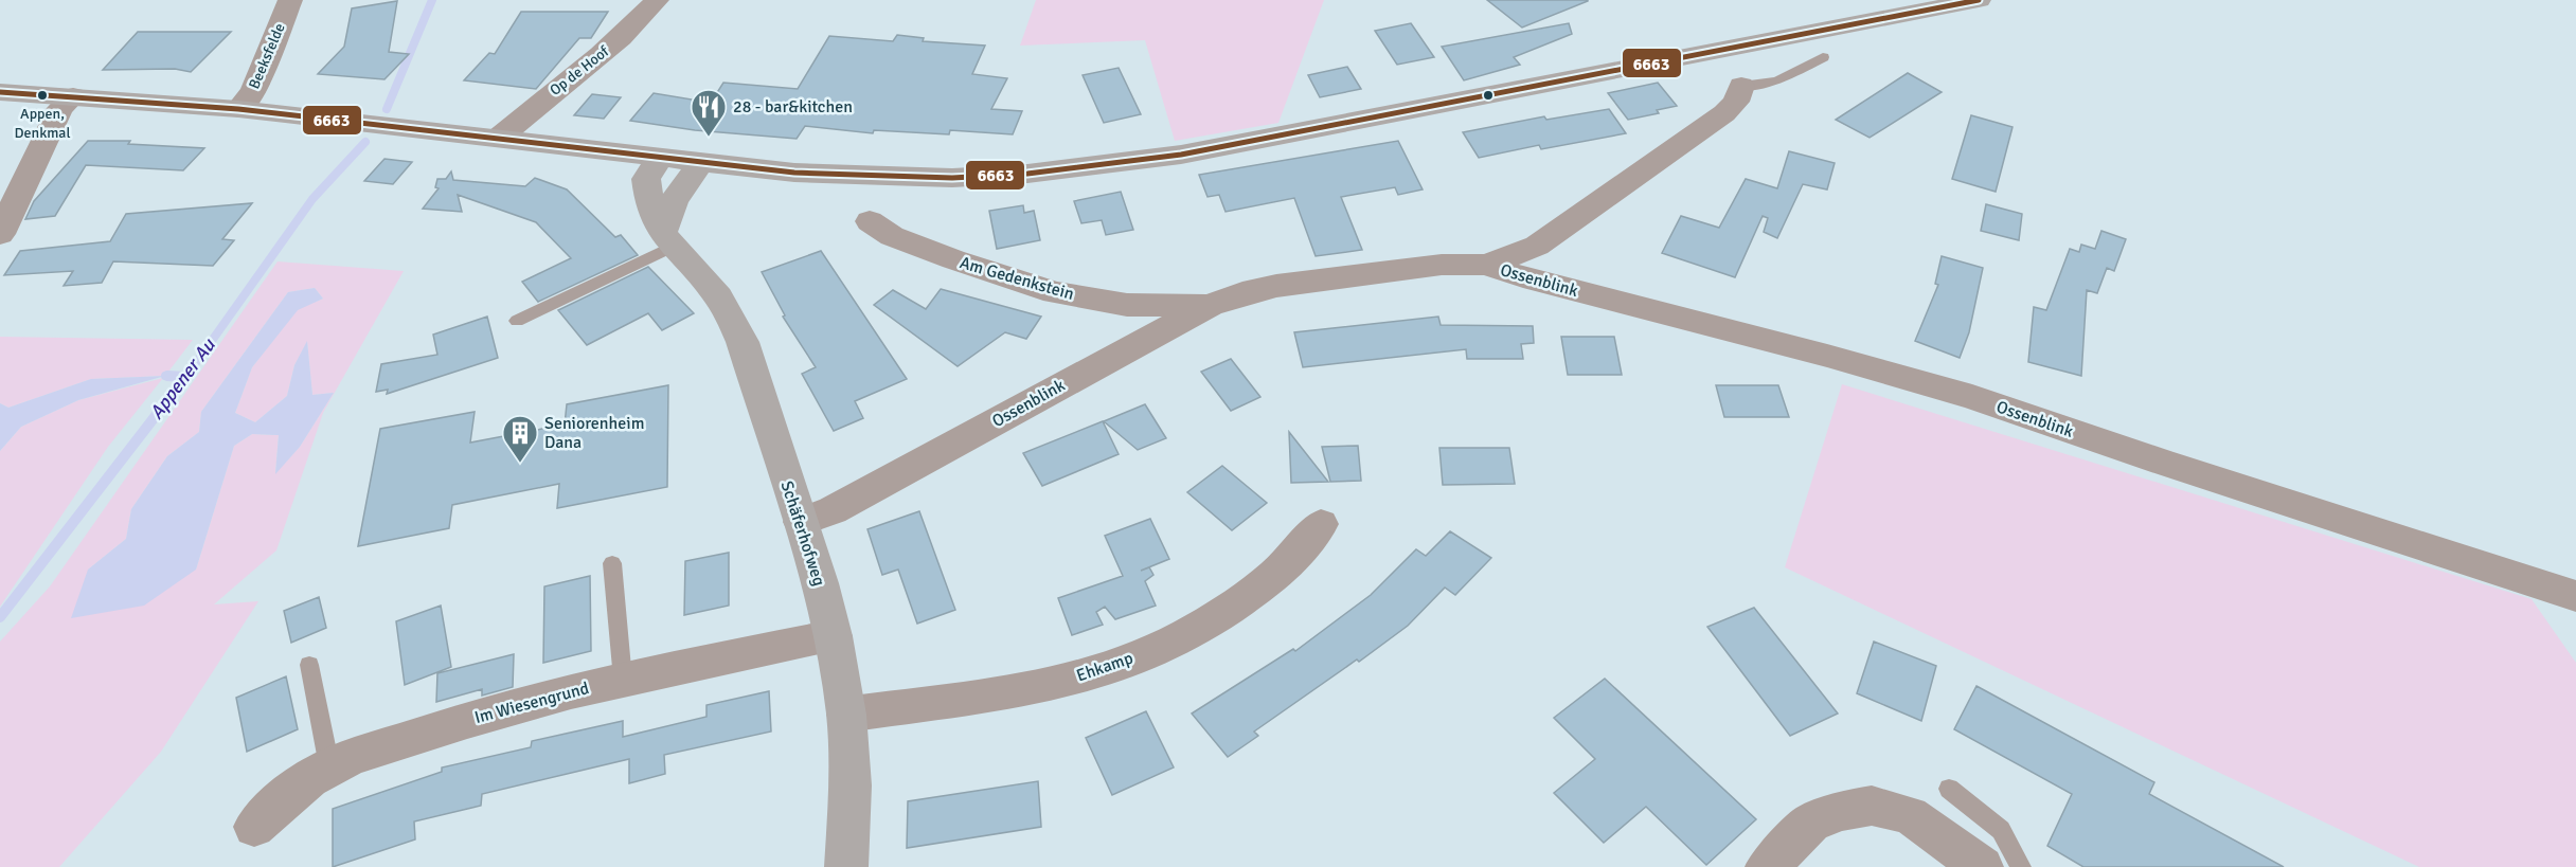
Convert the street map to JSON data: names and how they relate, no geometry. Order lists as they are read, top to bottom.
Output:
{
  "streets": {
    "main road": ["Schäferhofweg"],
    "street": [
      "Beeksfelde",
      "Op de Hoof",
      "Am Gedenkstein",
      "Ossenblink",
      "Ehkamp",
      "Im Wiesengrund"
    ]
  },
  "crossings": [
    ["Am Gedenkstein", "Ossenblink"],
    ["Ossenblink", "Schäferhofweg"],
    ["Schäferhofweg", "Ehkamp"],
    ["Schäferhofweg", "Im Wiesengrund"]
  ],
  "water": ["Appener Au"],
  "places": {
    "other": ["Appen, Denkmal"],
    "restaurant": ["28 - bar&kitchen"],
    "building": ["Seniorenheim Dana"]
  },
  "lines": ["transit line 6663"]
}
